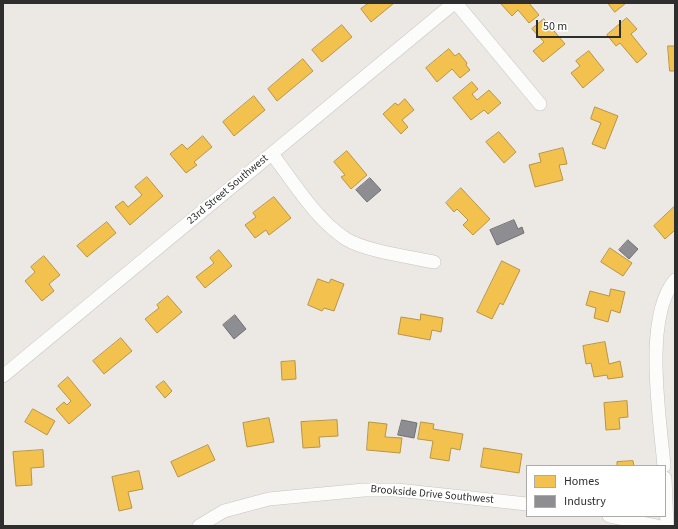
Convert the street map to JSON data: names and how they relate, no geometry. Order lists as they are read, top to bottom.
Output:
{
  "streets": {
    "street": ["23rd Street Southwest", "Brookside Drive Southwest"]
  },
  "legend": ["Homes", "Industry"],
  "scale_bar": "50 m"
}
